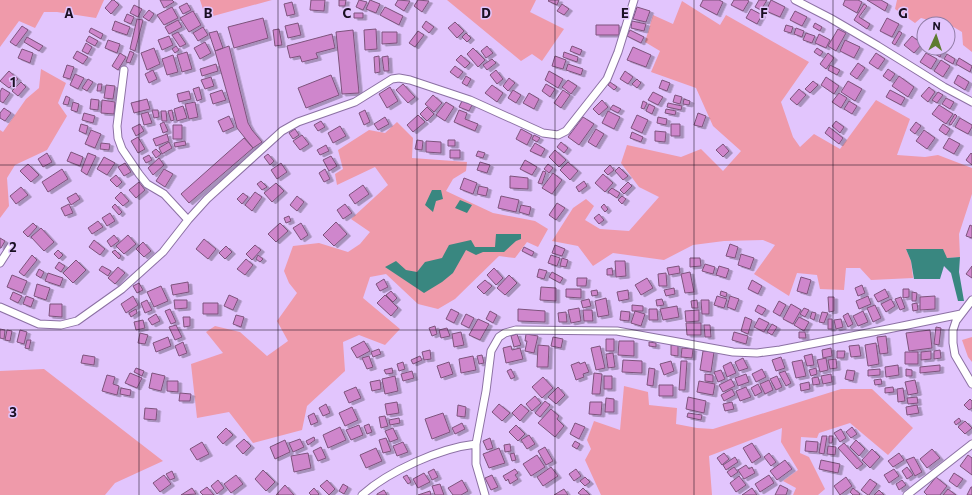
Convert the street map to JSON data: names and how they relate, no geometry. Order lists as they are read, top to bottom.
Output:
{
  "north": "top",
  "grid": {
    "columns": [
      "A",
      "B",
      "C",
      "D",
      "E",
      "F",
      "G"
    ],
    "rows": ["1", "2", "3"]
  }
}
